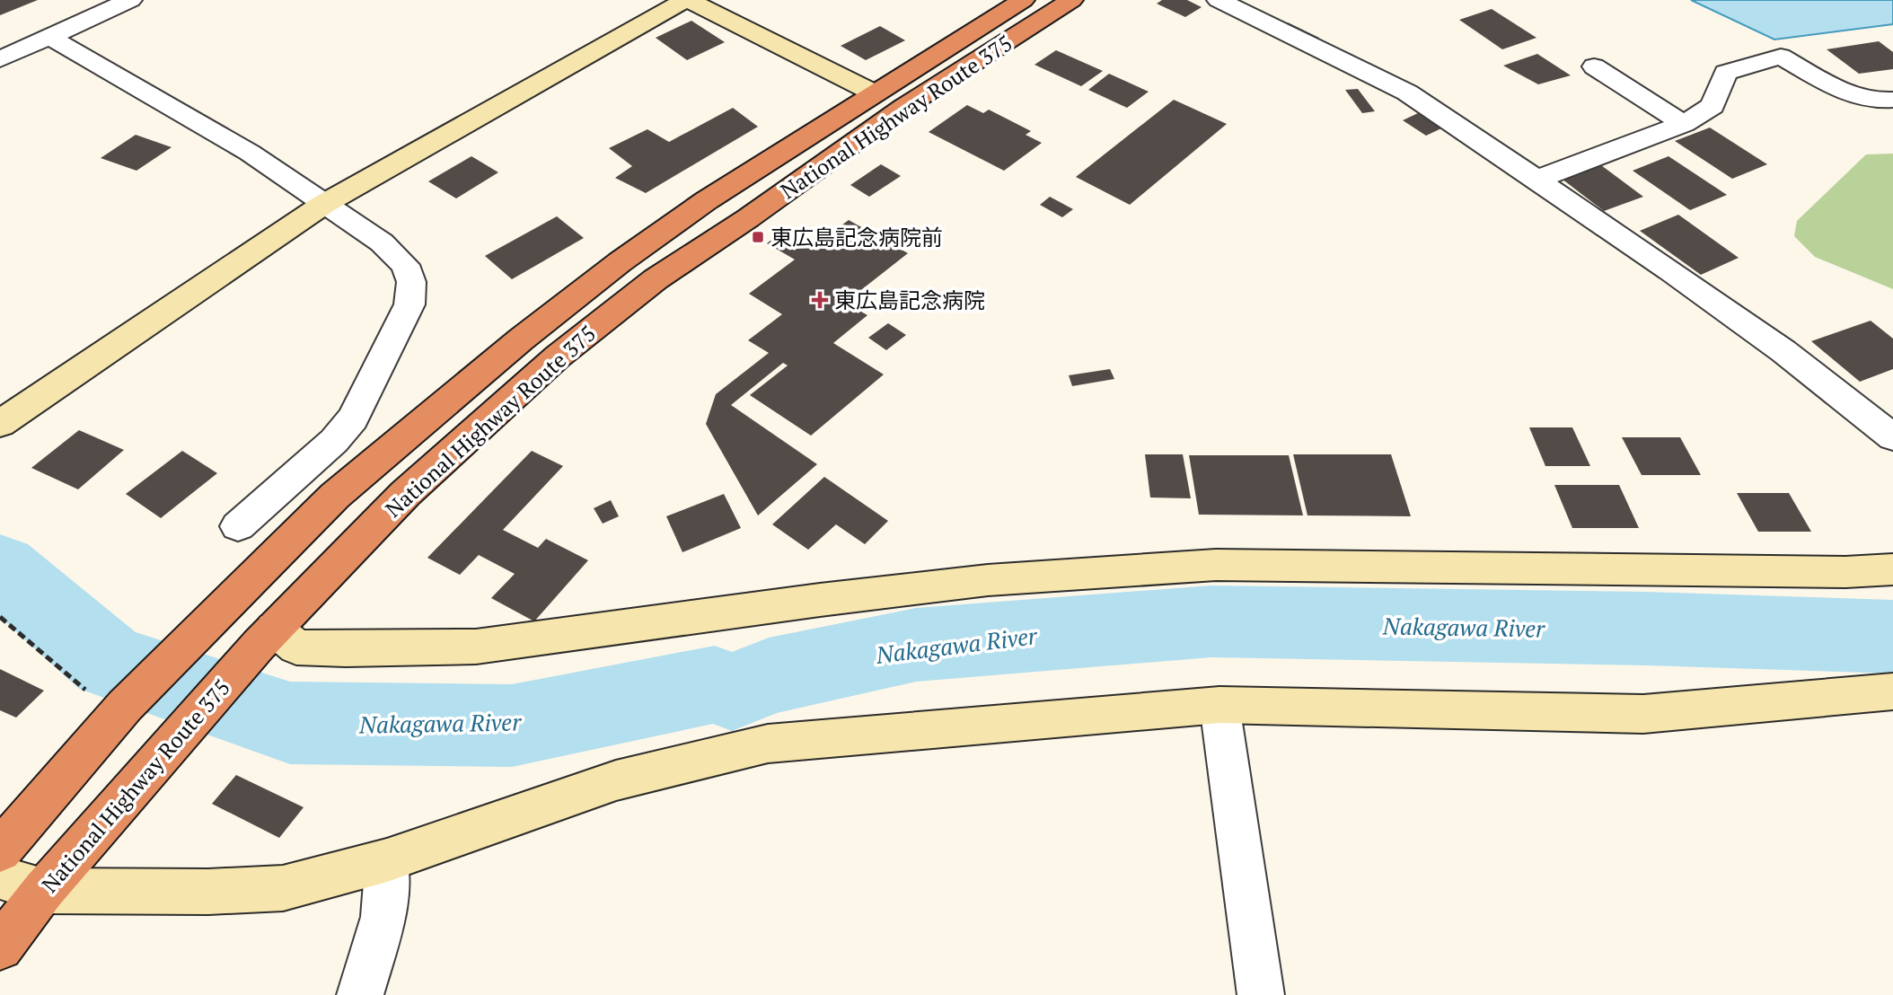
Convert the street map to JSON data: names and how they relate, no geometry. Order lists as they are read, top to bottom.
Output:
{
  "streets": {
    "highway": ["National Highway Route 375"]
  },
  "water": ["Nakagawa River"],
  "places": {
    "transit": ["東広島記念病院前"],
    "health": ["東広島記念病院"]
  }
}
